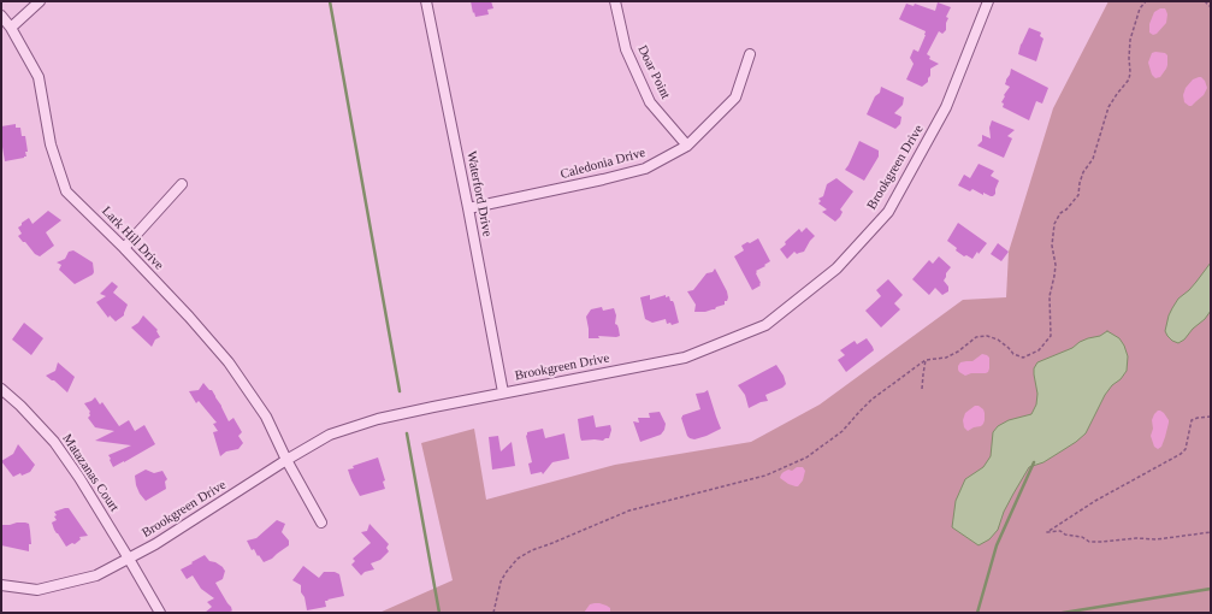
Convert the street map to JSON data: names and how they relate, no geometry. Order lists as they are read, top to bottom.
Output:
{
  "streets": {
    "street": [
      "Doar Point",
      "Caledonia Drive",
      "Brookgreen Drive",
      "Waterford Drive",
      "Lark Hill Drive",
      "Matazanas Court"
    ]
  },
  "crossings": [
    ["Doar Point", "Caledonia Drive"],
    ["Caledonia Drive", "Waterford Drive"],
    ["Brookgreen Drive", "Waterford Drive"],
    ["Brookgreen Drive", "Lark Hill Drive"],
    ["Brookgreen Drive", "Matazanas Court"]
  ]
}
